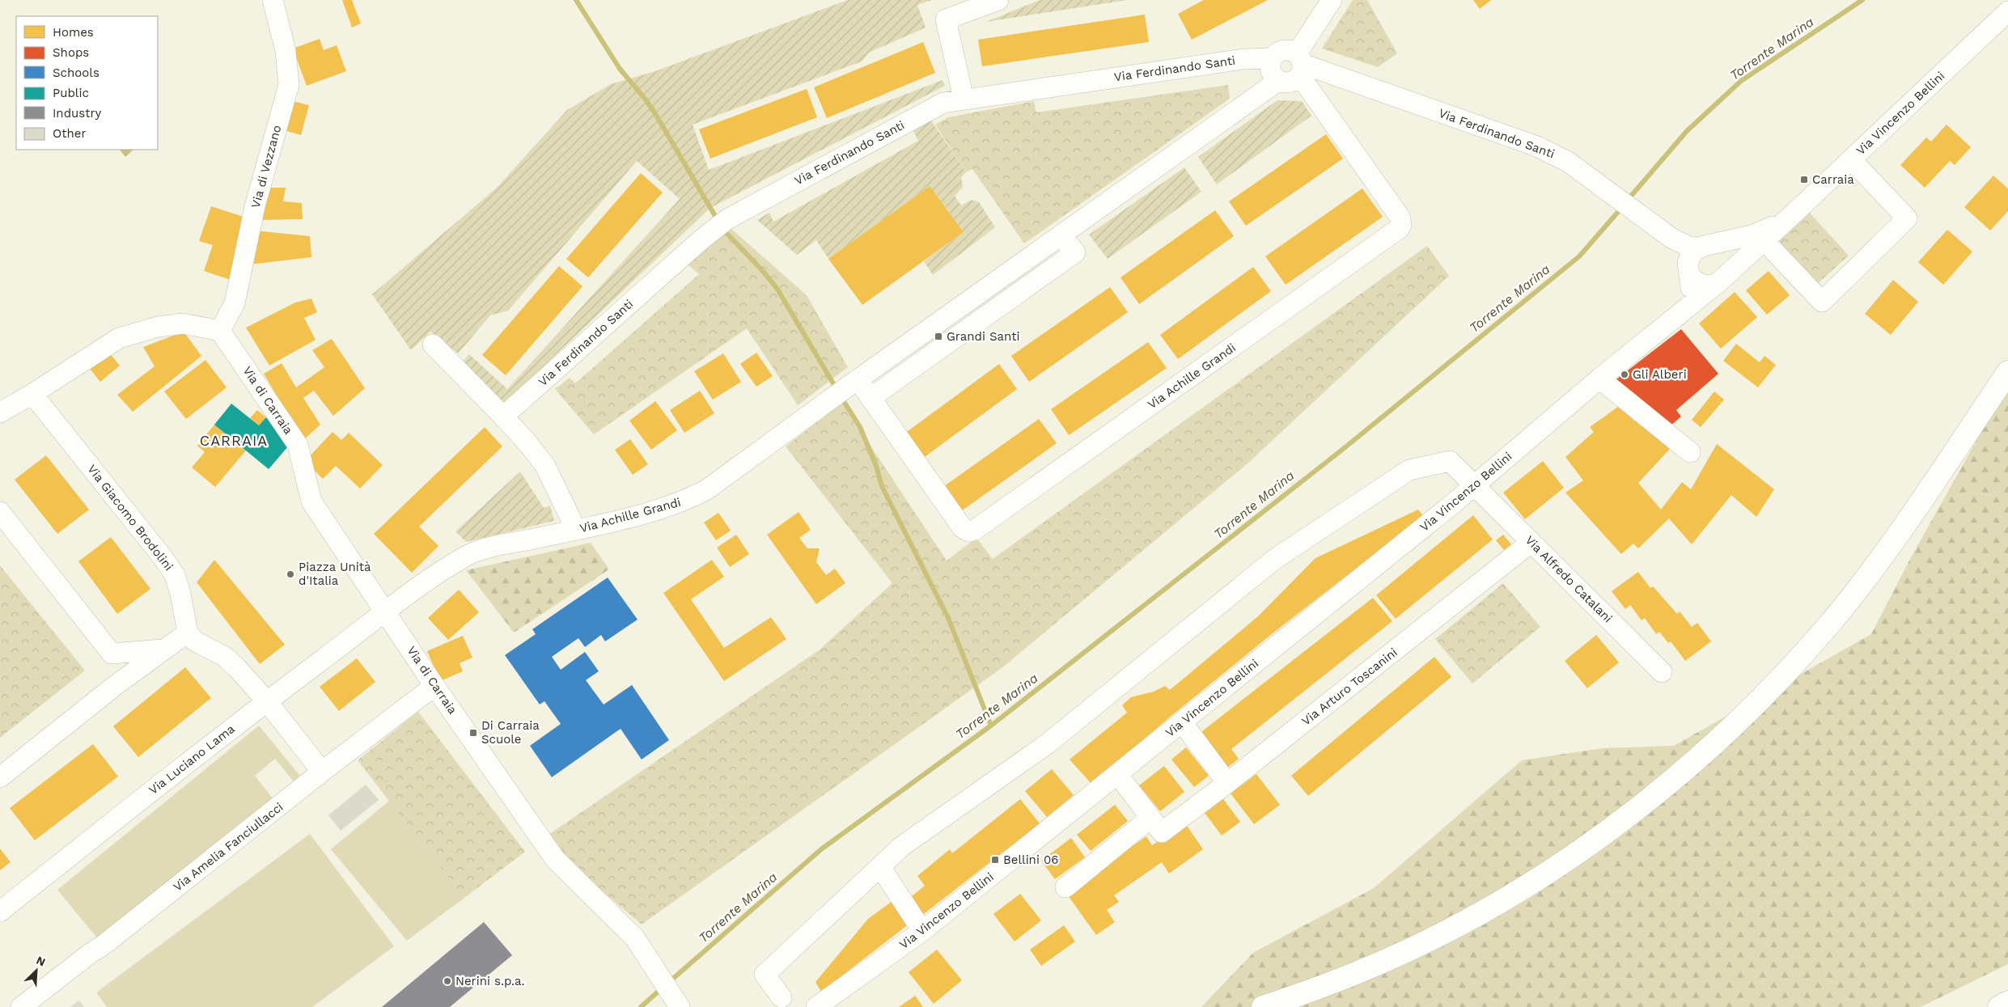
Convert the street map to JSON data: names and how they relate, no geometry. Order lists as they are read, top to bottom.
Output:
{
  "streets": {
    "street": [
      "Via Ferdinando Santi",
      "Via Vincenzo Bellini",
      "Via di Vezzano",
      "Via Achille Grandi",
      "Via di Carraia",
      "Via Giacomo Brodolini",
      "Via Alfredo Catalani",
      "Via Arturo Toscanini",
      "Via Luciano Lama",
      "Via Amelia Fanciullacci"
    ]
  },
  "crossings": [
    ["Via Ferdinando Santi", "Via Vincenzo Bellini"],
    ["Via Ferdinando Santi", "Via Achille Grandi"],
    ["Via Vincenzo Bellini", "Via Alfredo Catalani"],
    ["Via di Vezzano", "Via di Carraia"],
    ["Via Achille Grandi", "Via di Carraia"],
    ["Via Achille Grandi", "Via Luciano Lama"],
    ["Via di Carraia", "Via Luciano Lama"],
    ["Via di Carraia", "Via Amelia Fanciullacci"],
    ["Via Alfredo Catalani", "Via Arturo Toscanini"]
  ],
  "districts": ["CARRAIA"],
  "water": ["Torrente Marina"],
  "places": {
    "transit": [
      "Carraia",
      "Grandi Santi",
      "Di Carraia Scuole",
      "Bellini 06"
    ],
    "other": ["Gli Alberi", "Piazza Unità d'Italia", "Nerini s.p.a."]
  },
  "legend": [
    "Homes",
    "Shops",
    "Schools",
    "Public",
    "Industry",
    "Other"
  ],
  "north": "top right"
}
